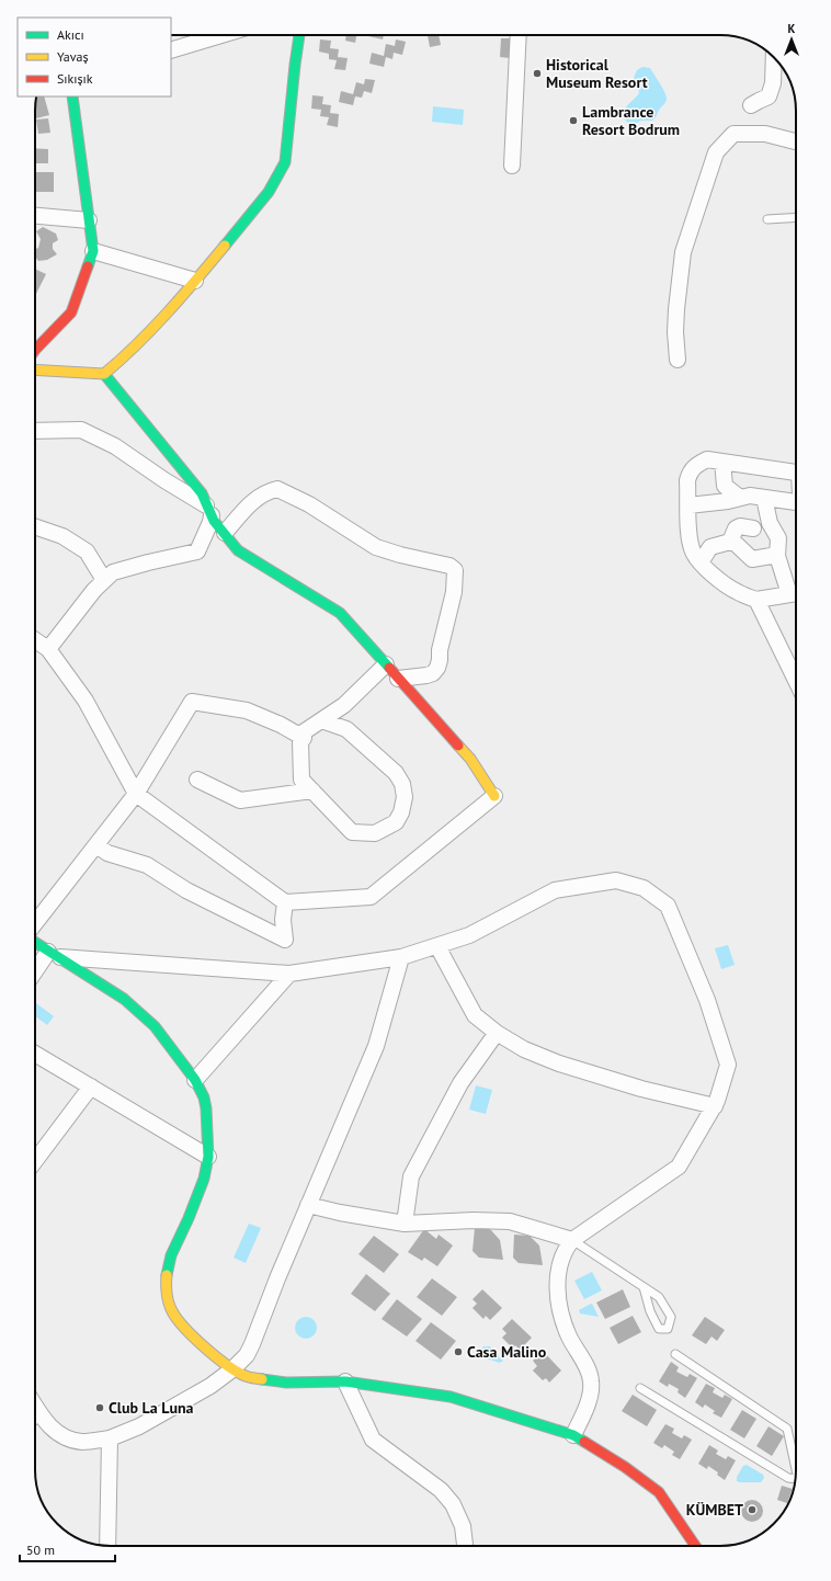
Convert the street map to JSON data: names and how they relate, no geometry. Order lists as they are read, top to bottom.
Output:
{
  "places": [
    "Historical Museum Resort",
    "Lambrance Resort Bodrum",
    "Casa Malino",
    "Club La Luna",
    "KÜMBET"
  ],
  "legend": ["Akıcı", "Yavaş", "Sıkışık"],
  "scale_bar": "50 m",
  "north": "top"
}
